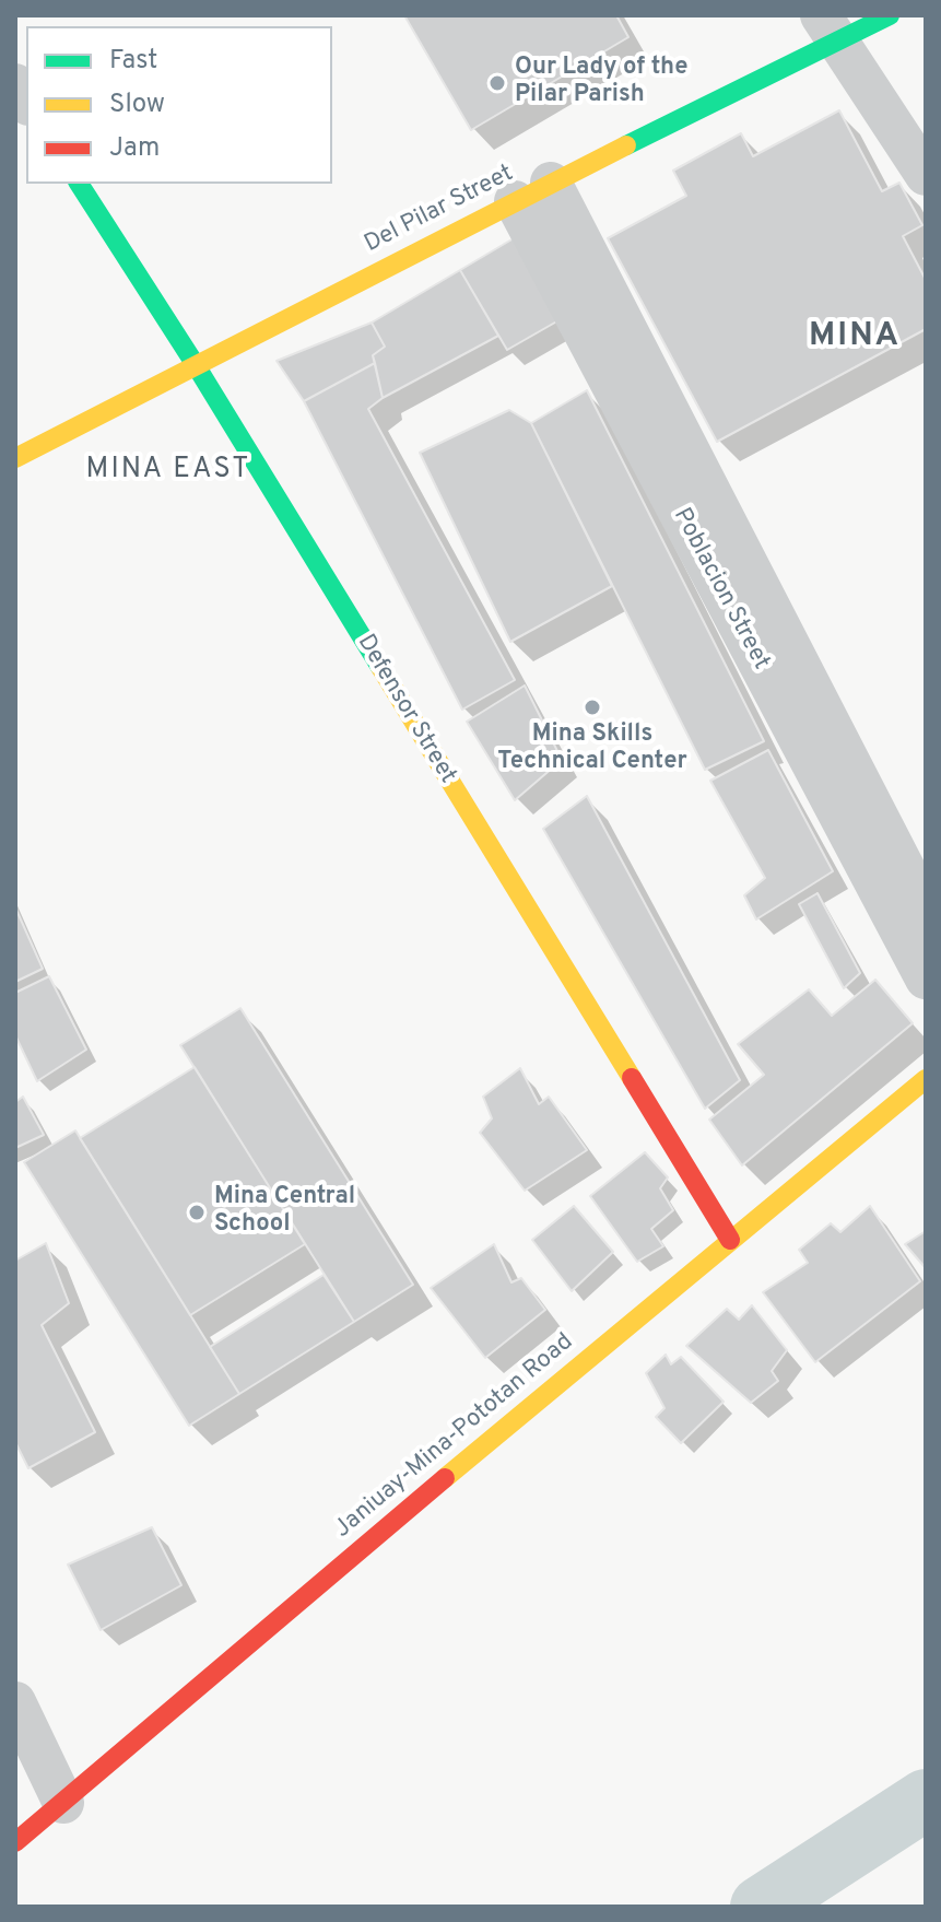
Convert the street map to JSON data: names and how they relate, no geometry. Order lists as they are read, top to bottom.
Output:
{
  "streets": {
    "street": [
      "Del Pilar Street",
      "Poblacion Street",
      "Defensor Street",
      "Janiuay-Mina-Pototan Road"
    ]
  },
  "crossings": [
    ["Del Pilar Street", "Poblacion Street"],
    ["Del Pilar Street", "Defensor Street"],
    ["Defensor Street", "Janiuay-Mina-Pototan Road"]
  ],
  "districts": ["MINA", "MINA EAST"],
  "places": ["Our Lady of the Pilar Parish", "Mina Skills Technical Center", "Mina Central School"],
  "legend": ["Fast", "Slow", "Jam"]
}
